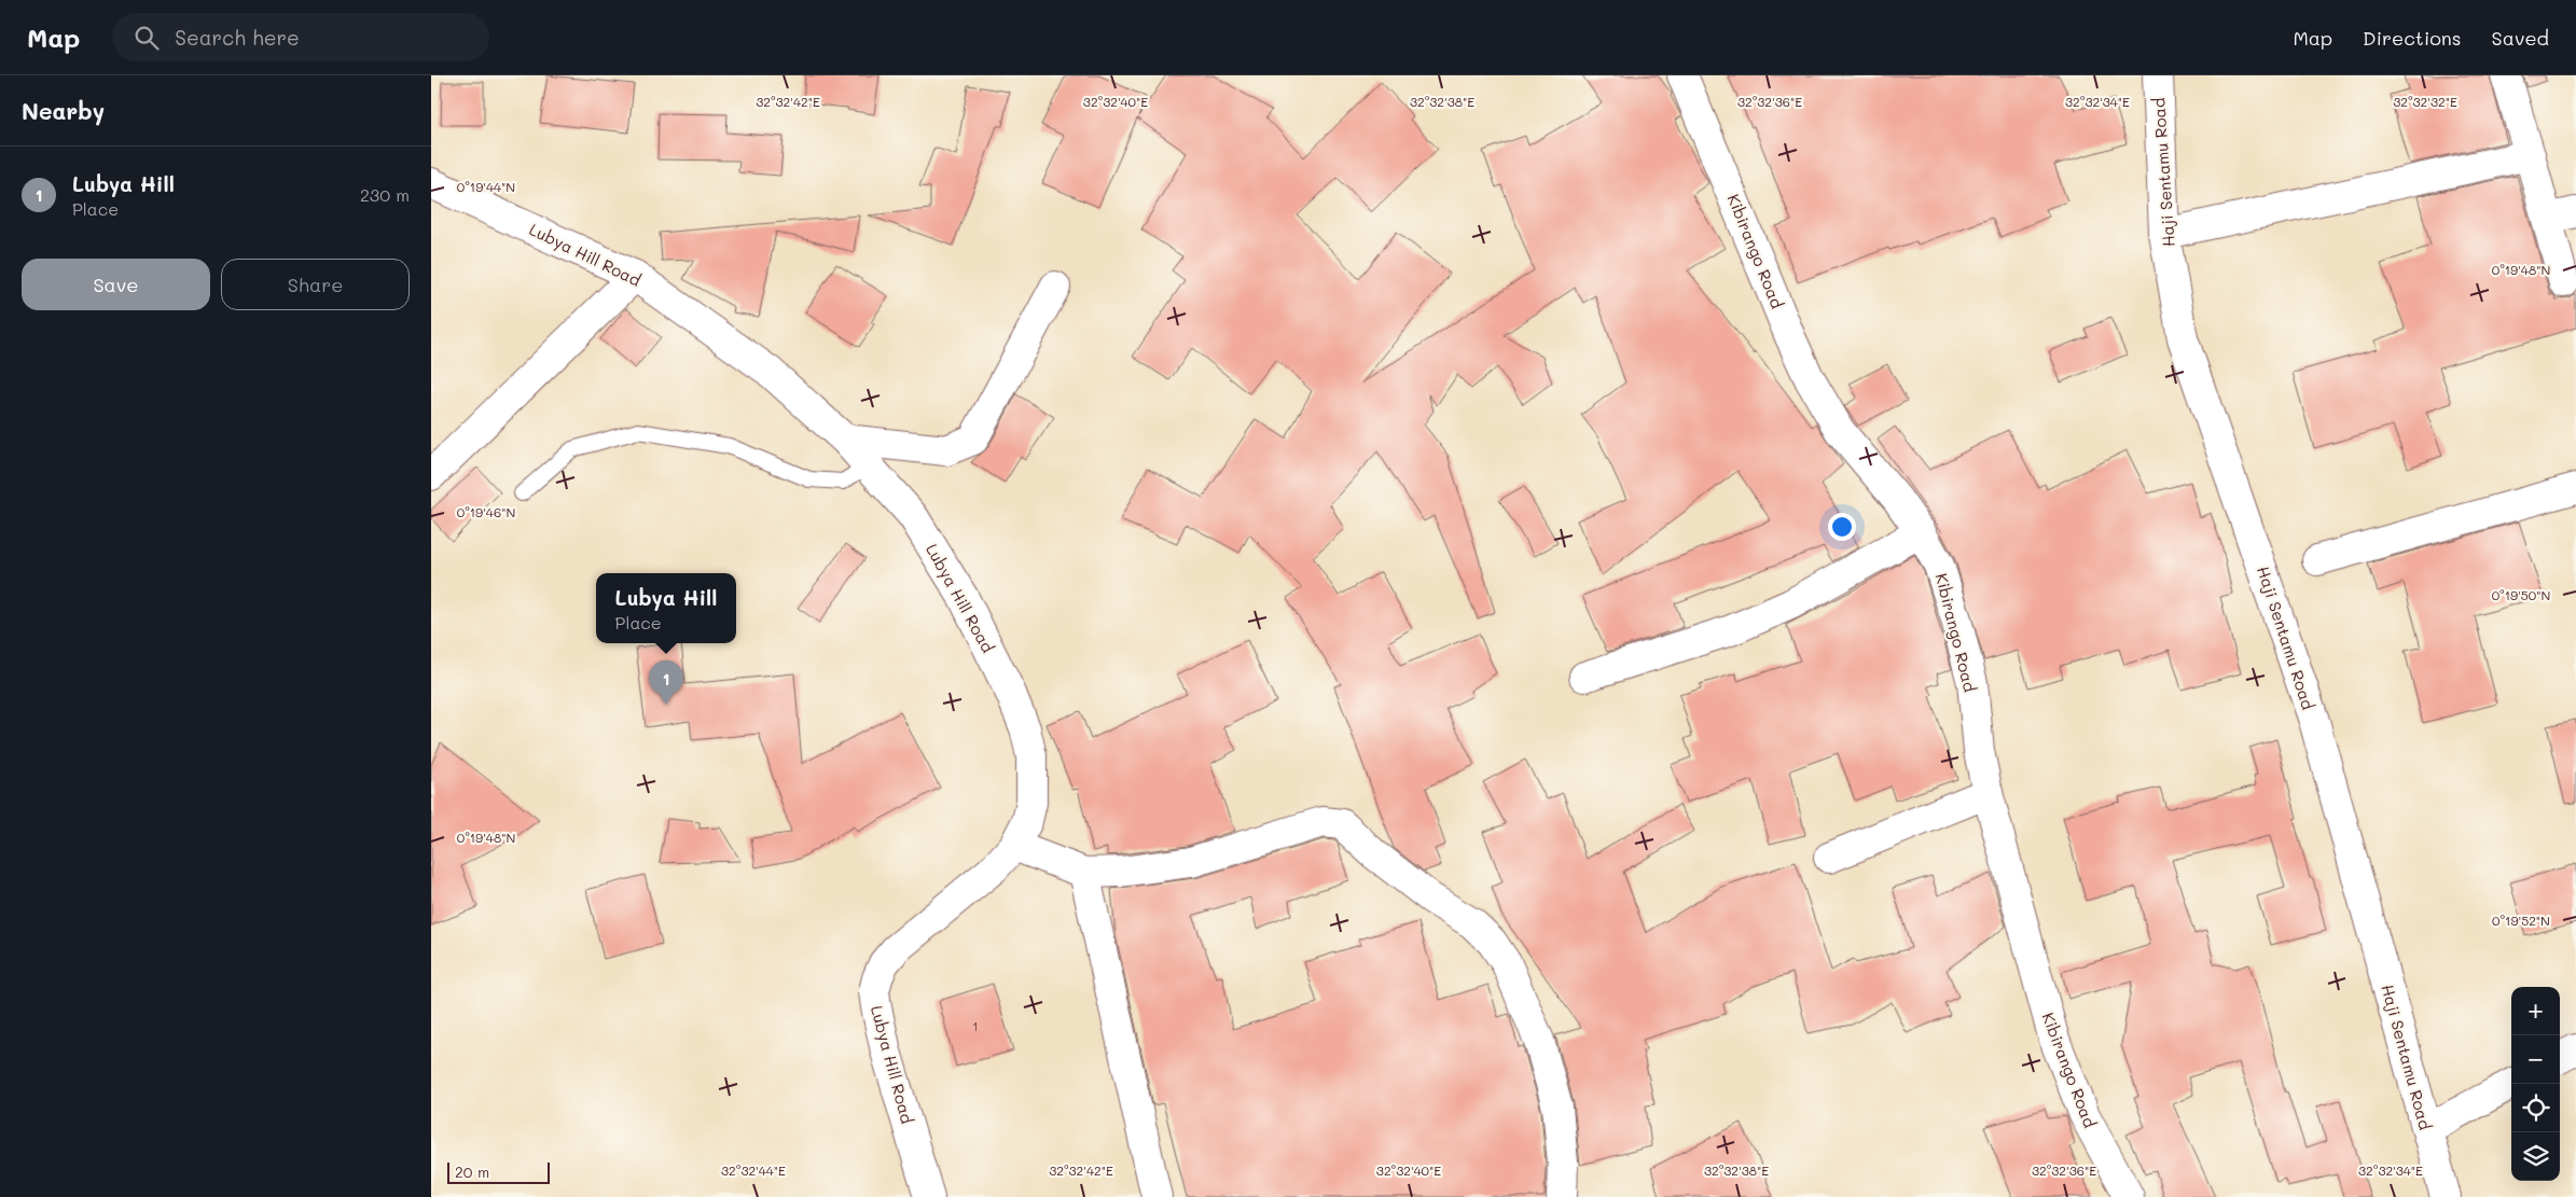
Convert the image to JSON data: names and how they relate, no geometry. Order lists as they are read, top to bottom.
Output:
{
  "streets": {
    "street": ["Haji Sentamu Road", "Kibirango Road", "Lubya Hill Road"]
  },
  "house_numbers": ["1"],
  "scale_bar": "20 m",
  "page": {
    "header": "Map",
    "search": "Search here",
    "nav": ["Map", "Directions", "Saved"],
    "heading": "Nearby",
    "list": [
      {
        "mark": "1",
        "name": "Lubya Hill",
        "note": "Place",
        "value": "230 m"
      }
    ],
    "buttons": ["Save", "Share"],
    "popup": ["Lubya Hill", "Place"],
    "pins": "1",
    "map_buttons": ["+", "−"],
    "scale": "20 m"
  },
  "coordinates": [
    "32°32'42\"E",
    "32°32'40\"E",
    "32°32'38\"E",
    "32°32'36\"E",
    "32°32'34\"E",
    "32°32'32\"E",
    "0°19'44\"N",
    "0°19'48\"N",
    "0°19'46\"N",
    "0°19'50\"N",
    "0°19'52\"N",
    "32°32'44\"E"
  ]
}
